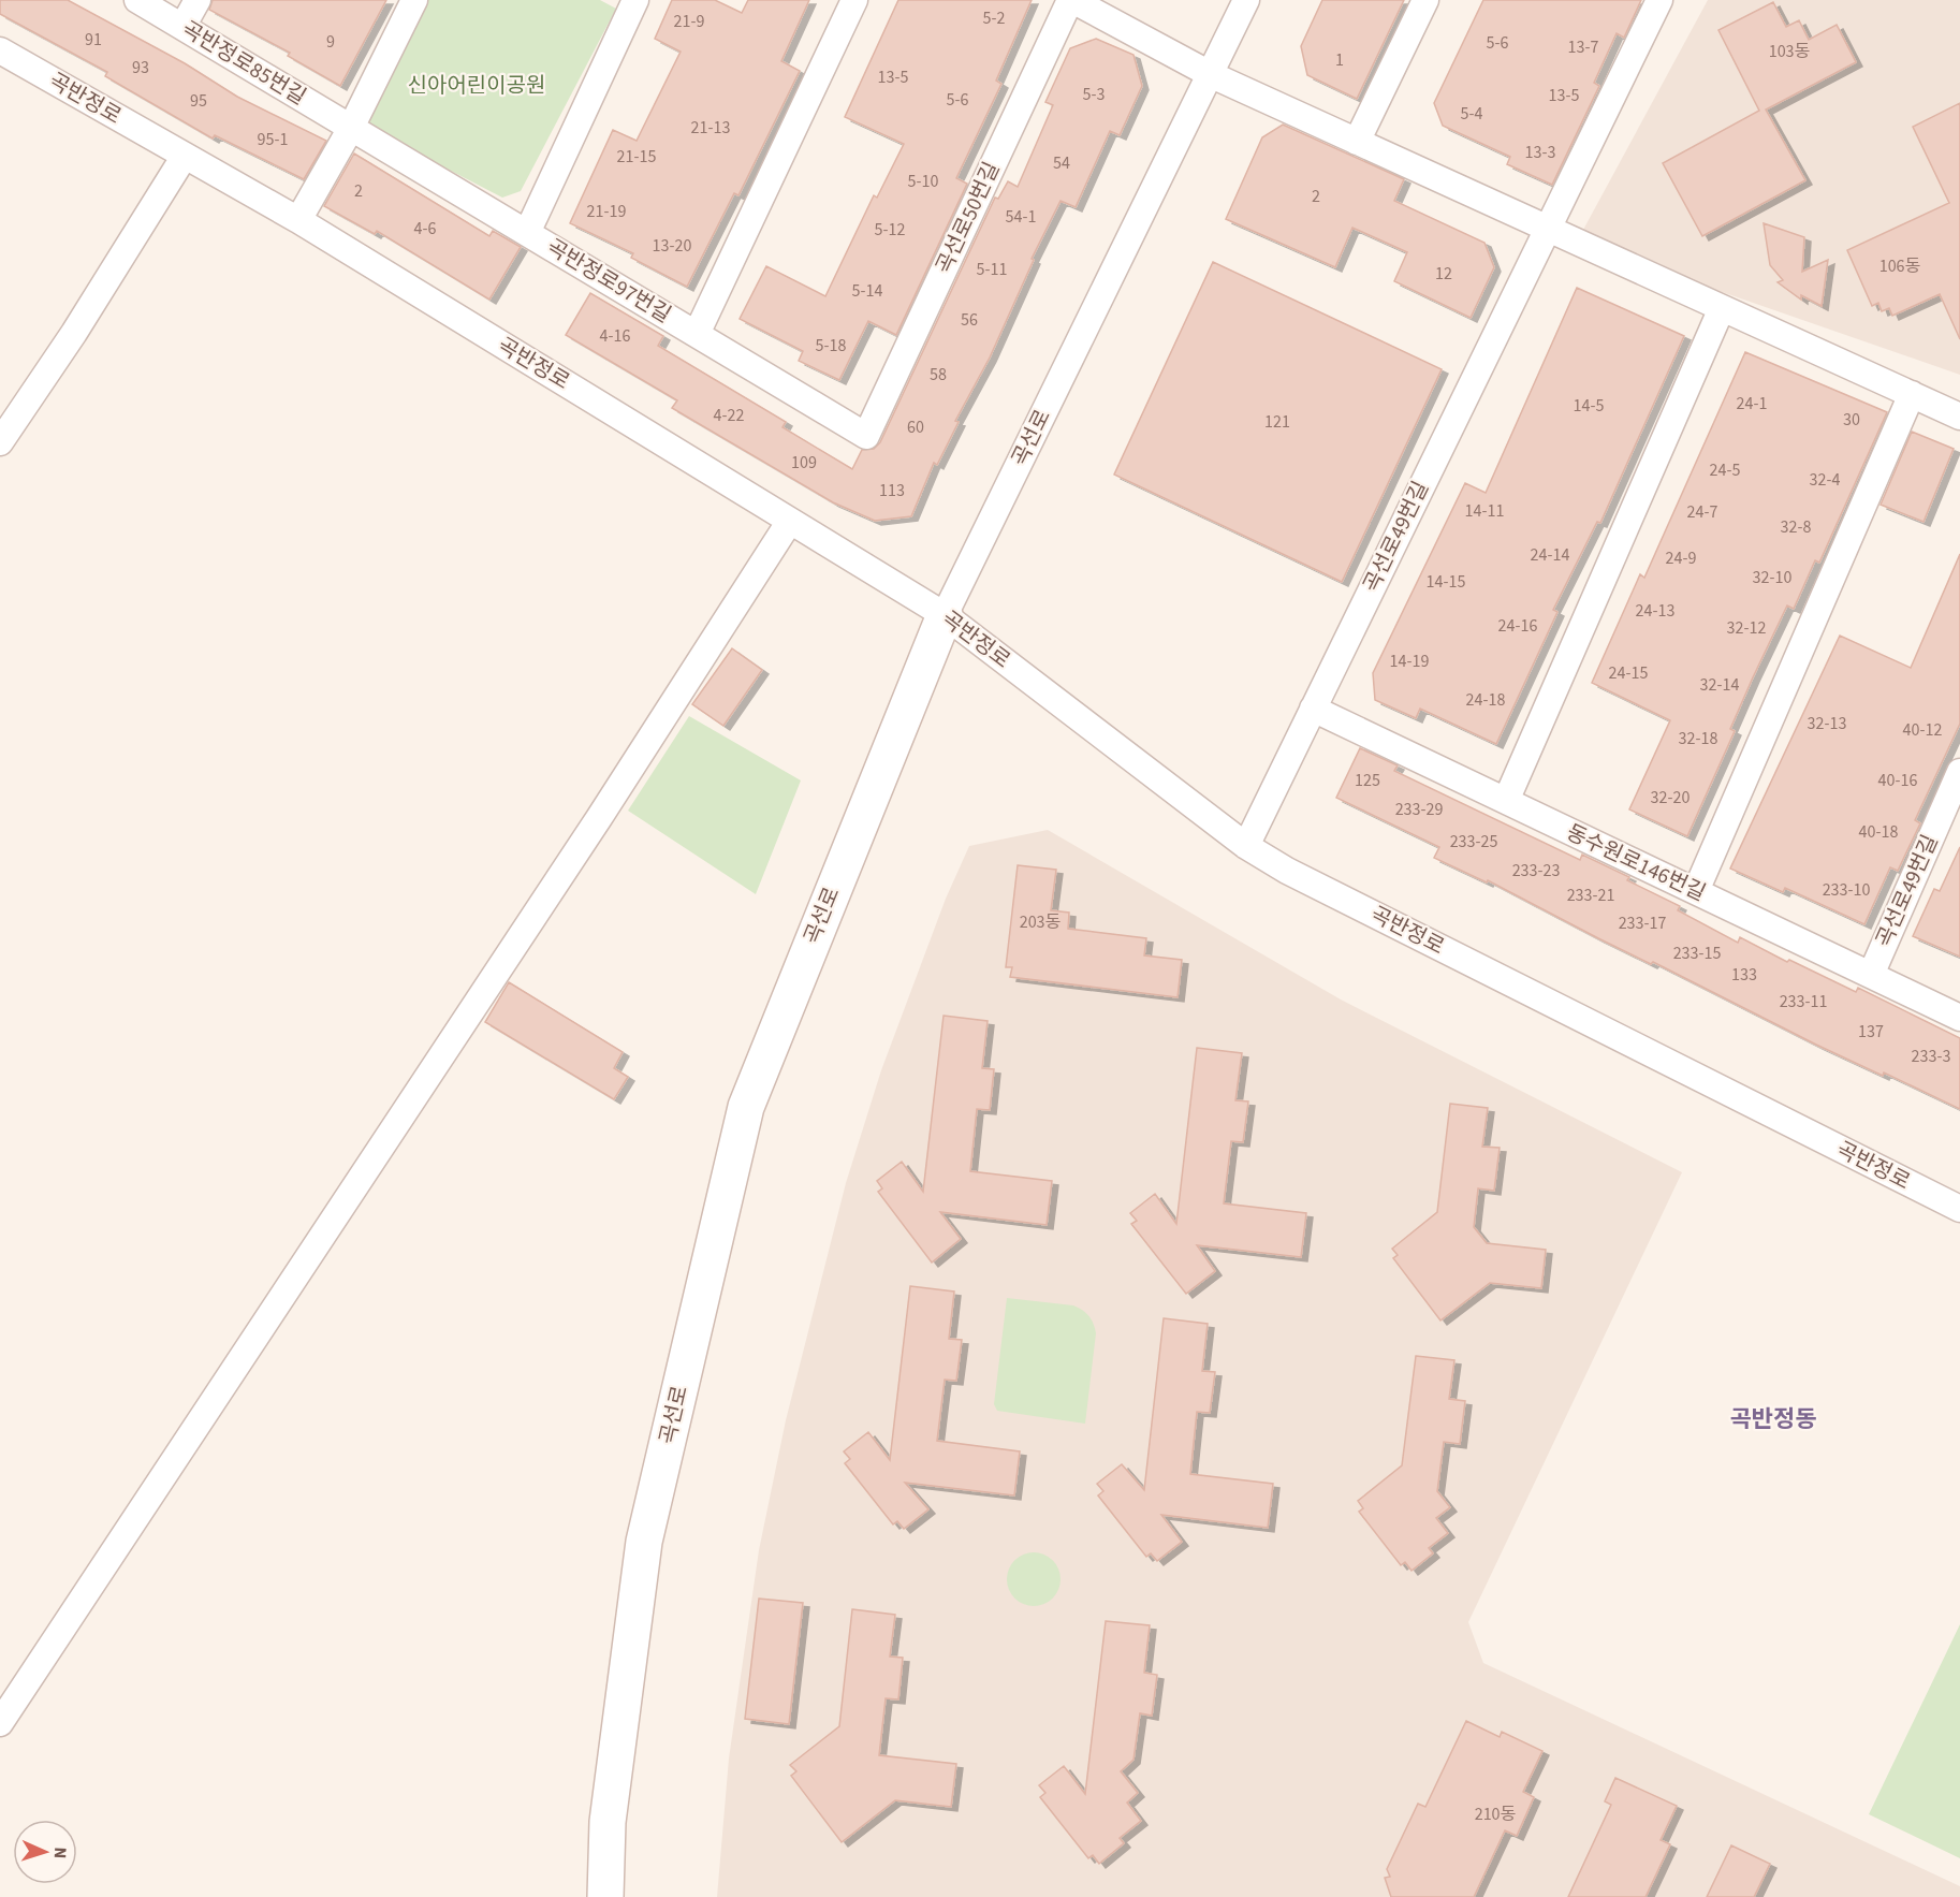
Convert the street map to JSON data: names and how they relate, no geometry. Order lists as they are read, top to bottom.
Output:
{
  "streets": {
    "main road": ["곡선로"],
    "street": [
      "곡반정로85번길",
      "곡반정로",
      "곡선로50번길",
      "곡반정로97번길",
      "곡선로49번길",
      "동수원로146번길"
    ]
  },
  "crossings": [
    ["곡반정로85번길", "곡반정로97번길"],
    ["곡반정로", "곡선로"],
    ["곡반정로", "곡선로49번길"],
    ["곡선로50번길", "곡반정로97번길"],
    ["곡선로50번길", "곡선로"],
    ["곡선로49번길", "동수원로146번길"]
  ],
  "districts": ["곡반정동"],
  "parks": ["신아어린이공원"],
  "house_numbers": [
    "5-2",
    "21-9",
    "91",
    "9",
    "5-6",
    "13-7",
    "103동",
    "1",
    "93",
    "13-5",
    "5-3",
    "13-5",
    "5-6",
    "95",
    "5-4",
    "21-13",
    "95-1",
    "13-3",
    "21-15",
    "54",
    "5-10",
    "2",
    "2",
    "21-19",
    "54-1",
    "4-6",
    "5-12",
    "13-20",
    "106동",
    "5-11",
    "12",
    "5-14",
    "56",
    "4-16",
    "5-18",
    "58",
    "24-1",
    "14-5",
    "4-22",
    "30",
    "121",
    "60",
    "109",
    "24-5",
    "32-4",
    "113",
    "14-11",
    "24-7",
    "32-8",
    "24-14",
    "24-9",
    "32-10",
    "14-15",
    "24-13",
    "24-16",
    "32-12",
    "14-19",
    "24-15",
    "32-14",
    "24-18",
    "32-13",
    "40-12",
    "32-18",
    "125",
    "40-16",
    "32-20",
    "233-29",
    "40-18",
    "233-25",
    "233-23",
    "233-10",
    "233-21",
    "203동",
    "233-17",
    "233-15",
    "133",
    "233-11",
    "137",
    "233-3",
    "210동"
  ],
  "north": "right"
}
